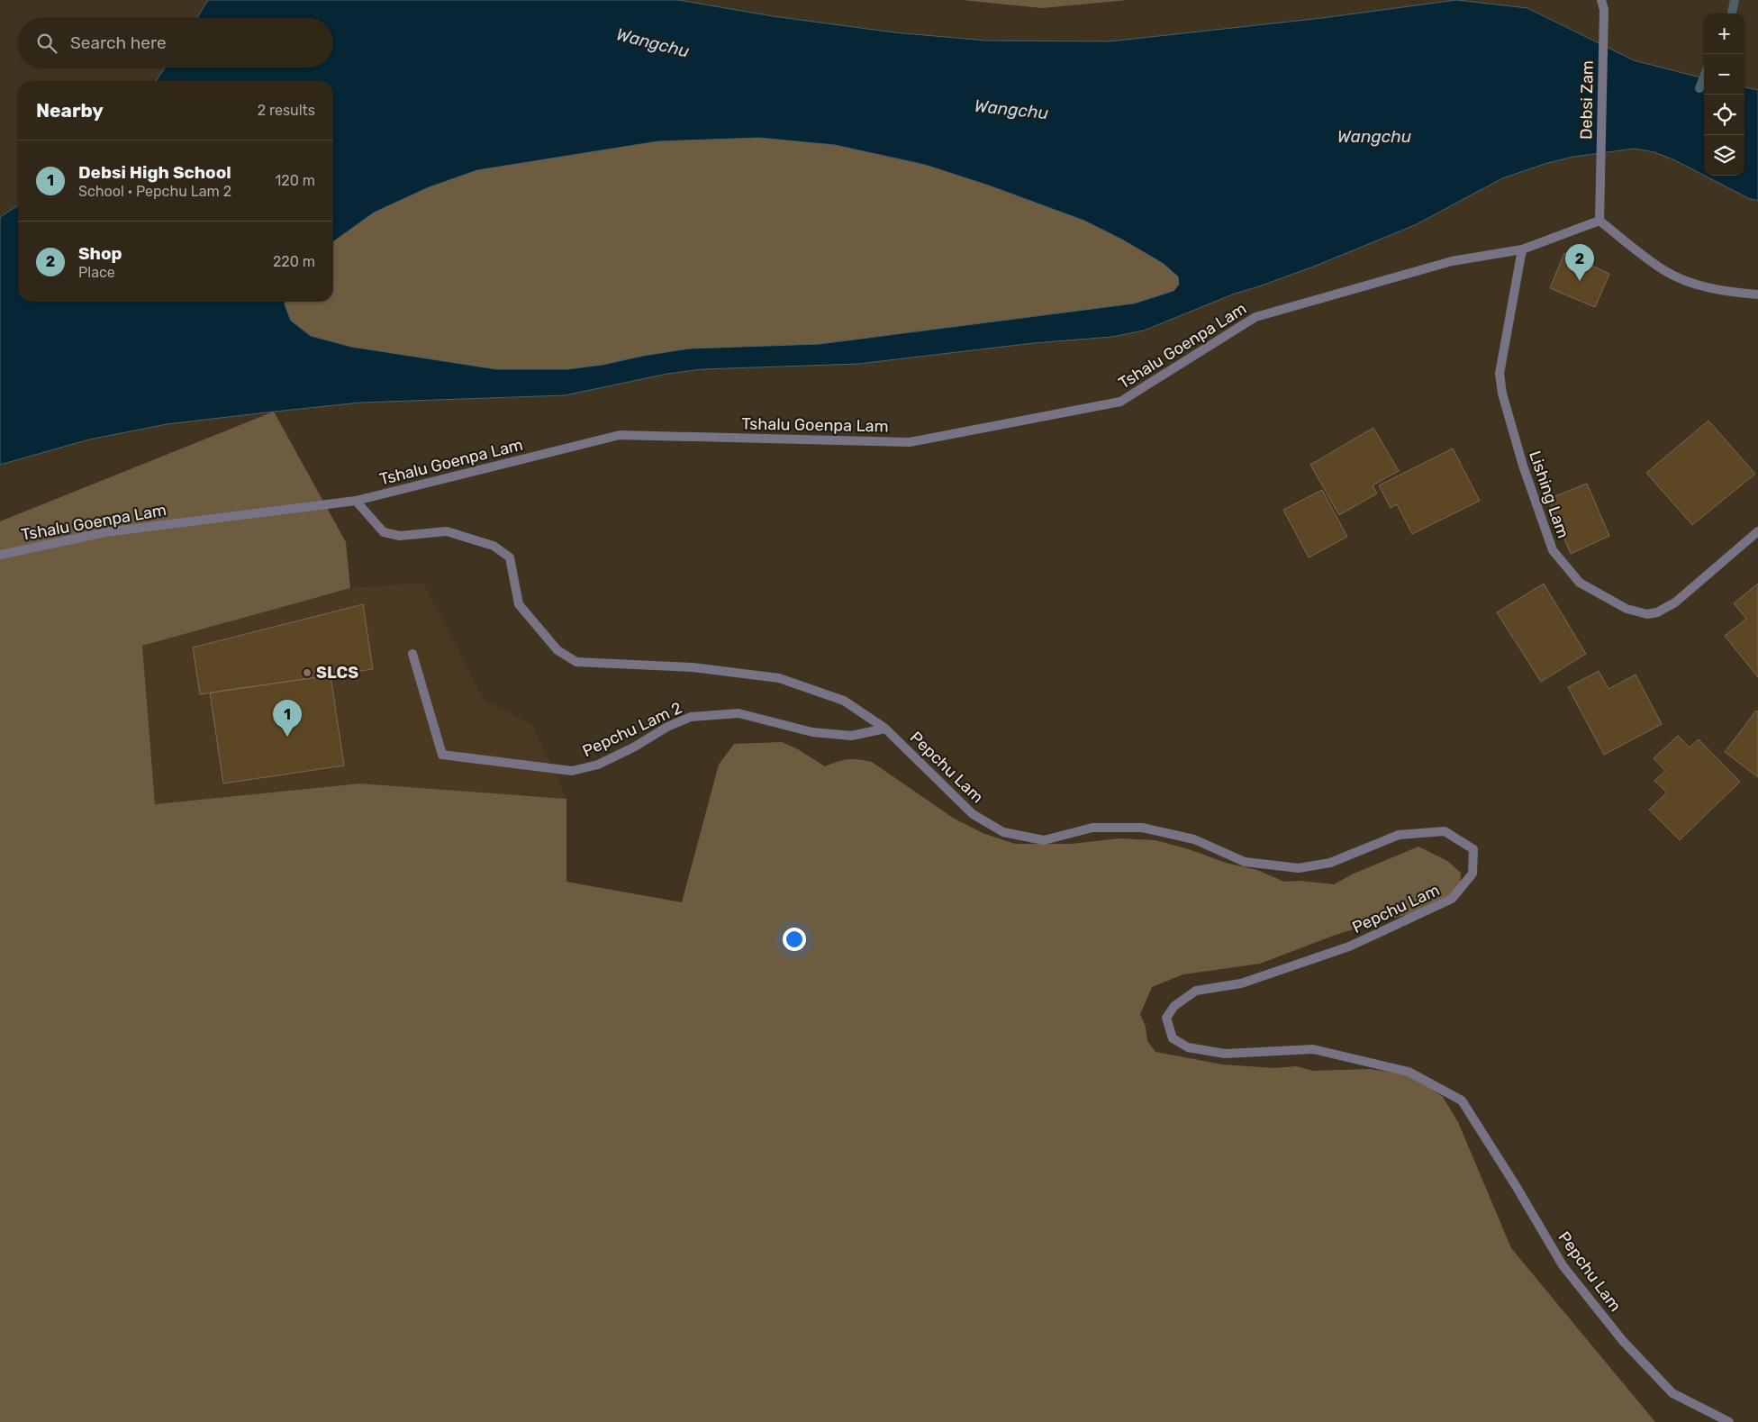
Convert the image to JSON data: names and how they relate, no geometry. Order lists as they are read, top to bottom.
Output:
{
  "streets": {
    "street": [
      "Debsi Zam",
      "Tshalu Goenpa Lam",
      "Lishing Lam",
      "Pepchu Lam 2",
      "Pepchu Lam"
    ]
  },
  "crossings": [
    ["Debsi Zam", "Tshalu Goenpa Lam"],
    ["Tshalu Goenpa Lam", "Lishing Lam"],
    ["Tshalu Goenpa Lam", "Pepchu Lam"],
    ["Pepchu Lam 2", "Pepchu Lam"]
  ],
  "water": ["Wangchu"],
  "places": ["SLCS"],
  "page": {
    "map_buttons": ["+", "−"],
    "search": "Search here",
    "heading": ["Nearby", "2 results"],
    "list": [
      {
        "mark": "1",
        "name": "Debsi High School",
        "note": "School · Pepchu Lam 2",
        "value": "120 m"
      },
      {
        "mark": "2",
        "name": "Shop",
        "note": "Place",
        "value": "220 m"
      }
    ],
    "pins": ["2", "1"]
  }
}
